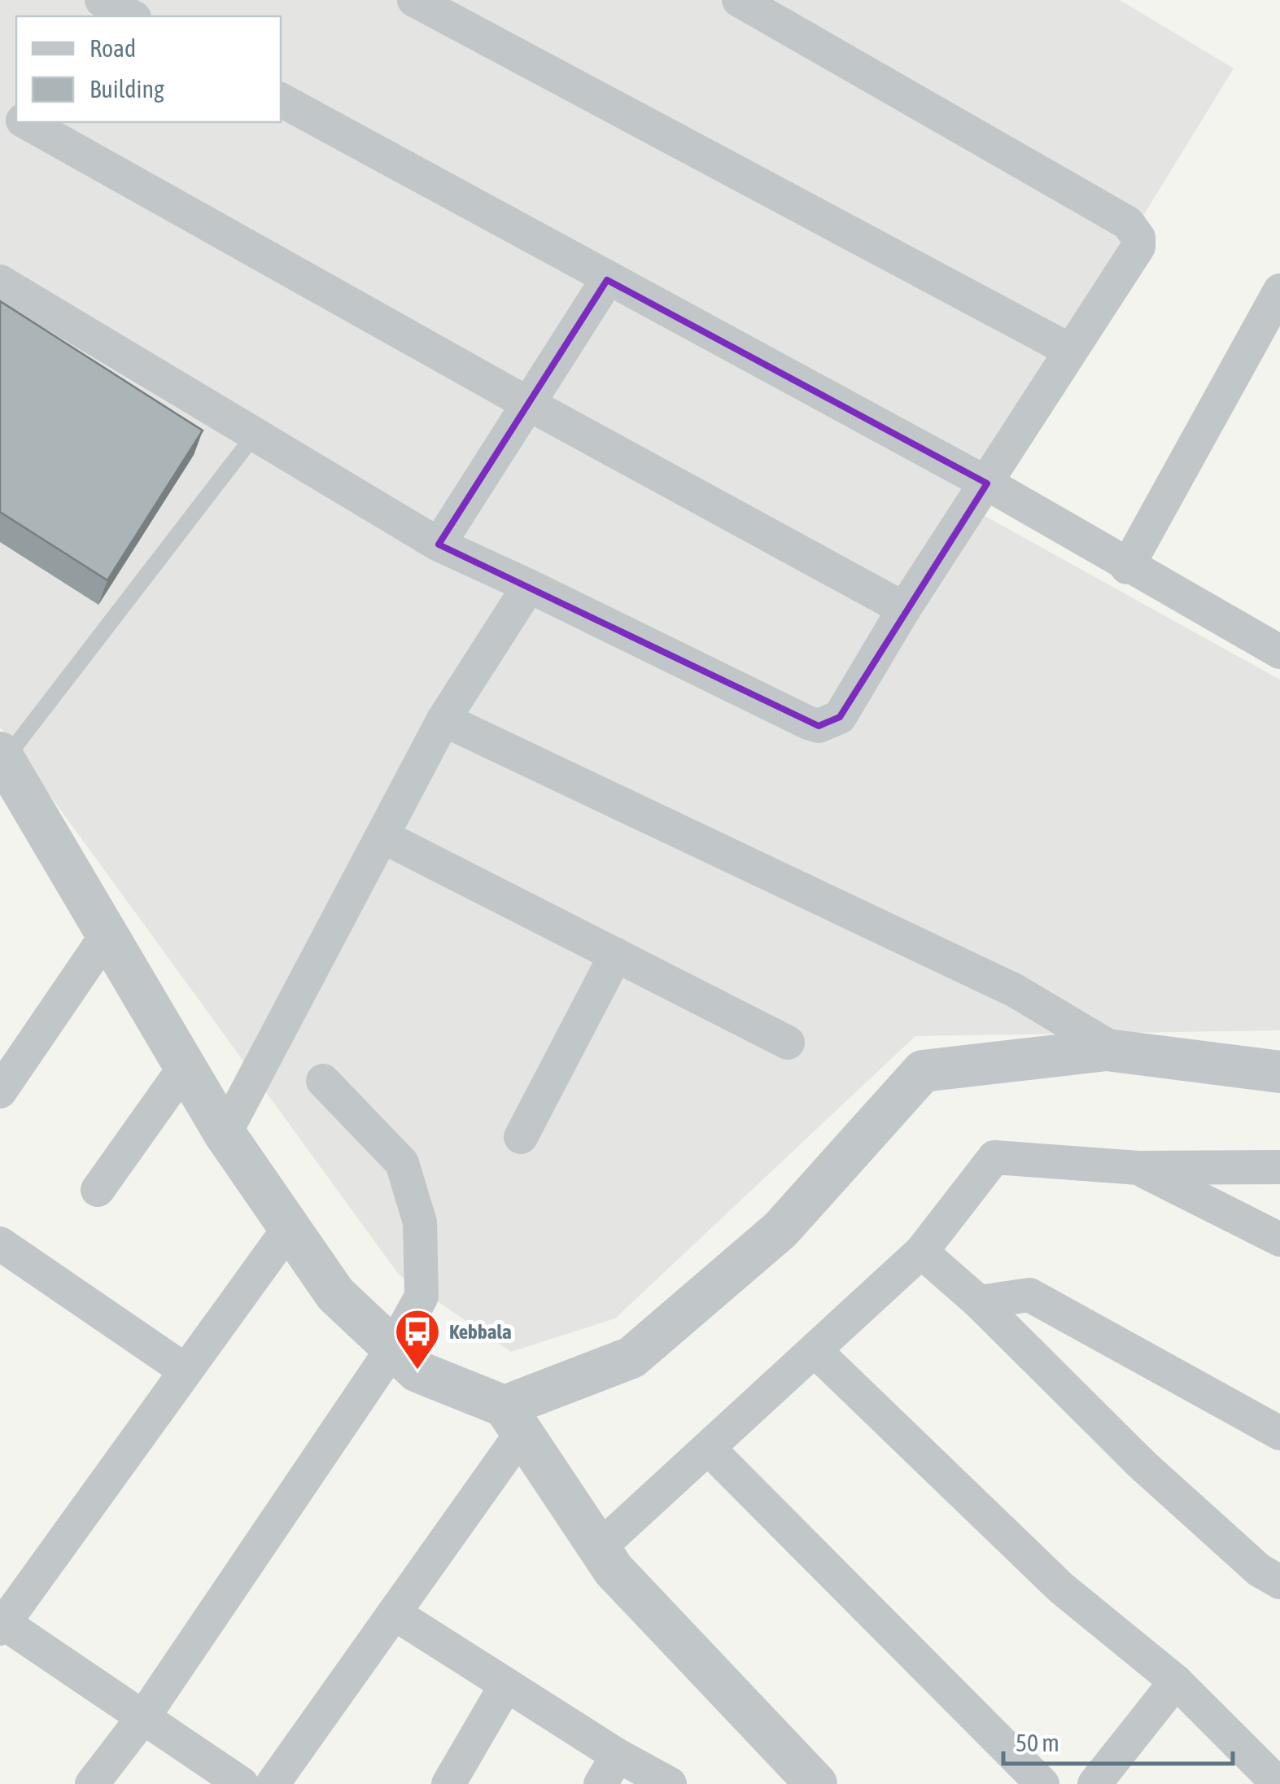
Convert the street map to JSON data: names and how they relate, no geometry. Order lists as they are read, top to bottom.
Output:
{
  "places": {
    "bus stop": ["Kebbala"]
  },
  "legend": ["Road", "Building"],
  "scale_bar": "50 m"
}
